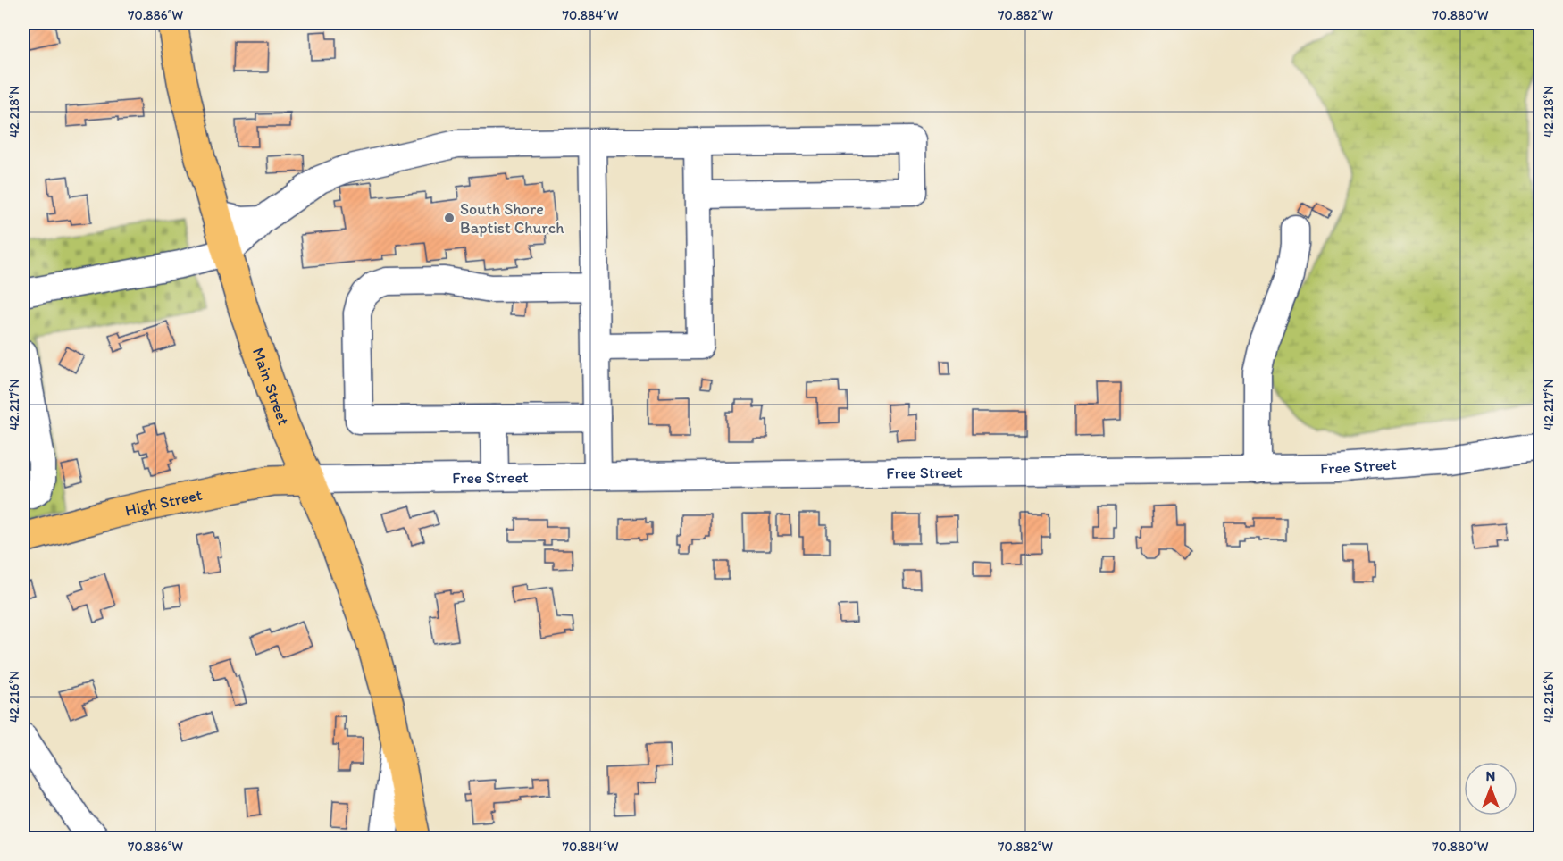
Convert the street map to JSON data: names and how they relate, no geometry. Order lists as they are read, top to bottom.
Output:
{
  "streets": {
    "main road": ["Main Street", "High Street"],
    "street": ["Free Street"]
  },
  "crossings": [
    ["Main Street", "Free Street"],
    ["Main Street", "High Street"],
    ["Free Street", "High Street"]
  ],
  "places": ["South Shore Baptist Church"],
  "north": "top",
  "coordinates": [
    "70.886°W",
    "70.884°W",
    "70.882°W",
    "70.880°W",
    "42.218°N",
    "42.217°N",
    "42.216°N"
  ]
}
